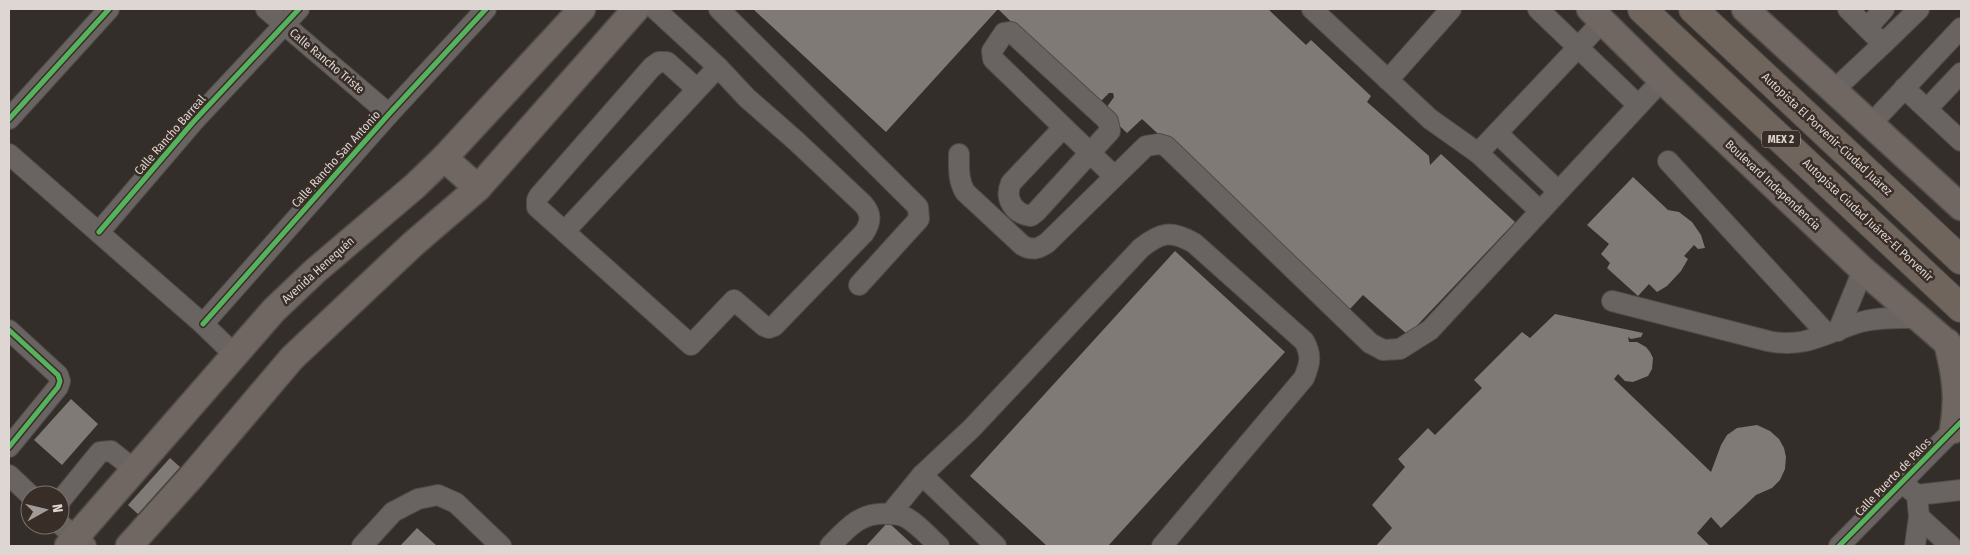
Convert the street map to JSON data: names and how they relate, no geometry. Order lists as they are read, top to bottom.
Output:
{
  "streets": {
    "highway": ["Autopista El Porvenir-Ciudad Juárez", "MEX 2", "Autopista Ciudad Juárez-El Porvenir"],
    "main road": ["Boulevard Independencia", "Avenida Henequén"],
    "street": [
      "Calle Rancho Triste",
      "Calle Rancho Barreal",
      "Calle Rancho San Antonio",
      "Calle Puerto de Palos"
    ]
  },
  "crossings": [
    ["Calle Rancho Triste", "Calle Rancho Barreal"],
    ["Calle Rancho Triste", "Calle Rancho San Antonio"]
  ],
  "north": "right"
}
